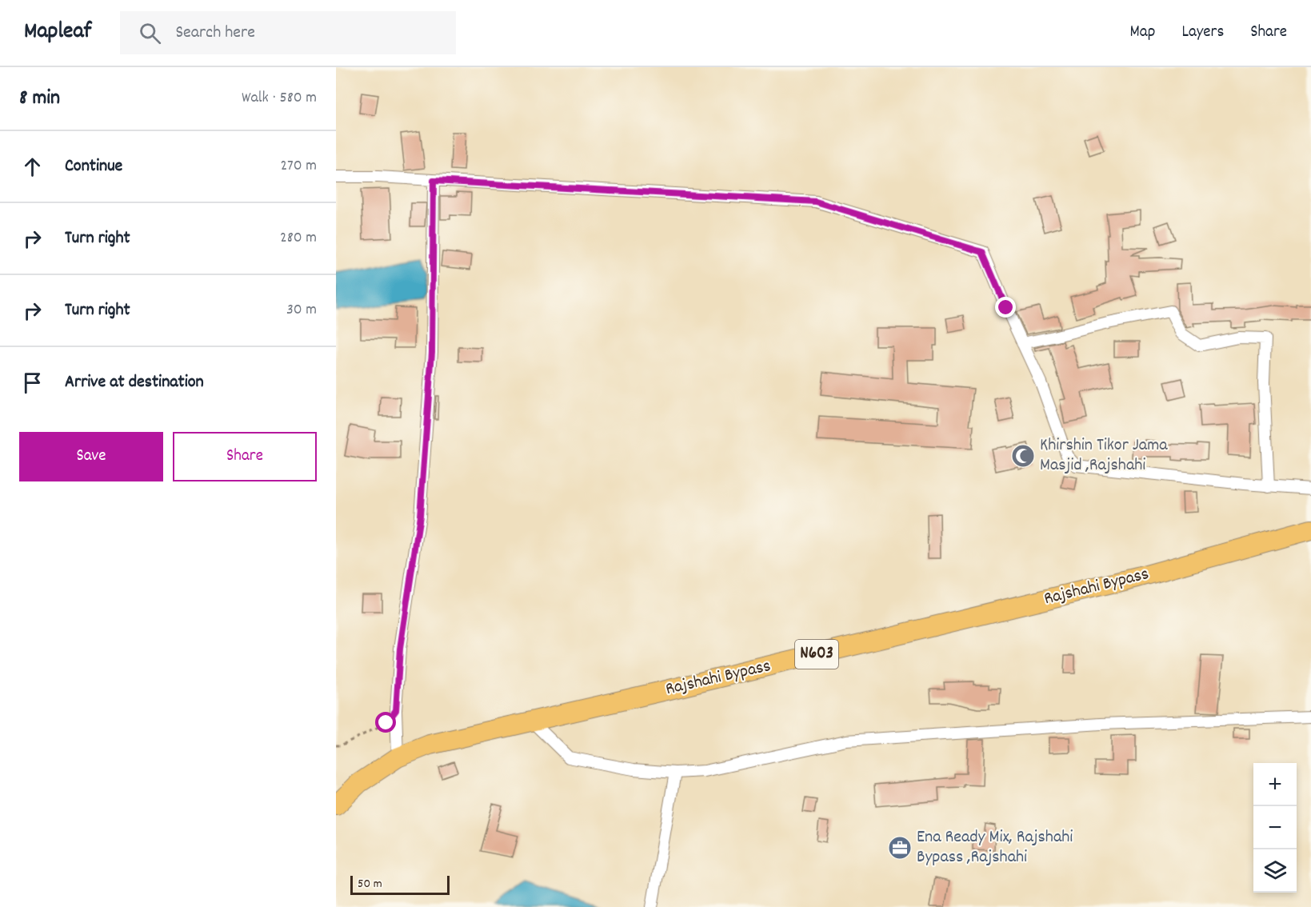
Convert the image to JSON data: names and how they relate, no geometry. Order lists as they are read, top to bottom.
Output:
{
  "streets": {
    "highway": ["Rajshahi Bypass", "N603"]
  },
  "places": {
    "mosque": ["Khirshin Tikor Jama Masjid ,Rajshahi"],
    "office": ["Ena Ready Mix, Rajshahi Bypass ,Rajshahi"]
  },
  "scale_bar": "50 m",
  "page": {
    "header": "Mapleaf",
    "search": "Search here",
    "nav": ["Map", "Layers", "Share"],
    "heading": ["8 min", "Walk · 580 m"],
    "list": [
      ["Continue", "270 m"],
      ["Turn right", "280 m"],
      ["Turn right", "30 m"],
      "Arrive at destination"
    ],
    "buttons": ["Save", "Share"],
    "map_buttons": ["+", "−"],
    "scale": "50 m"
  }
}
